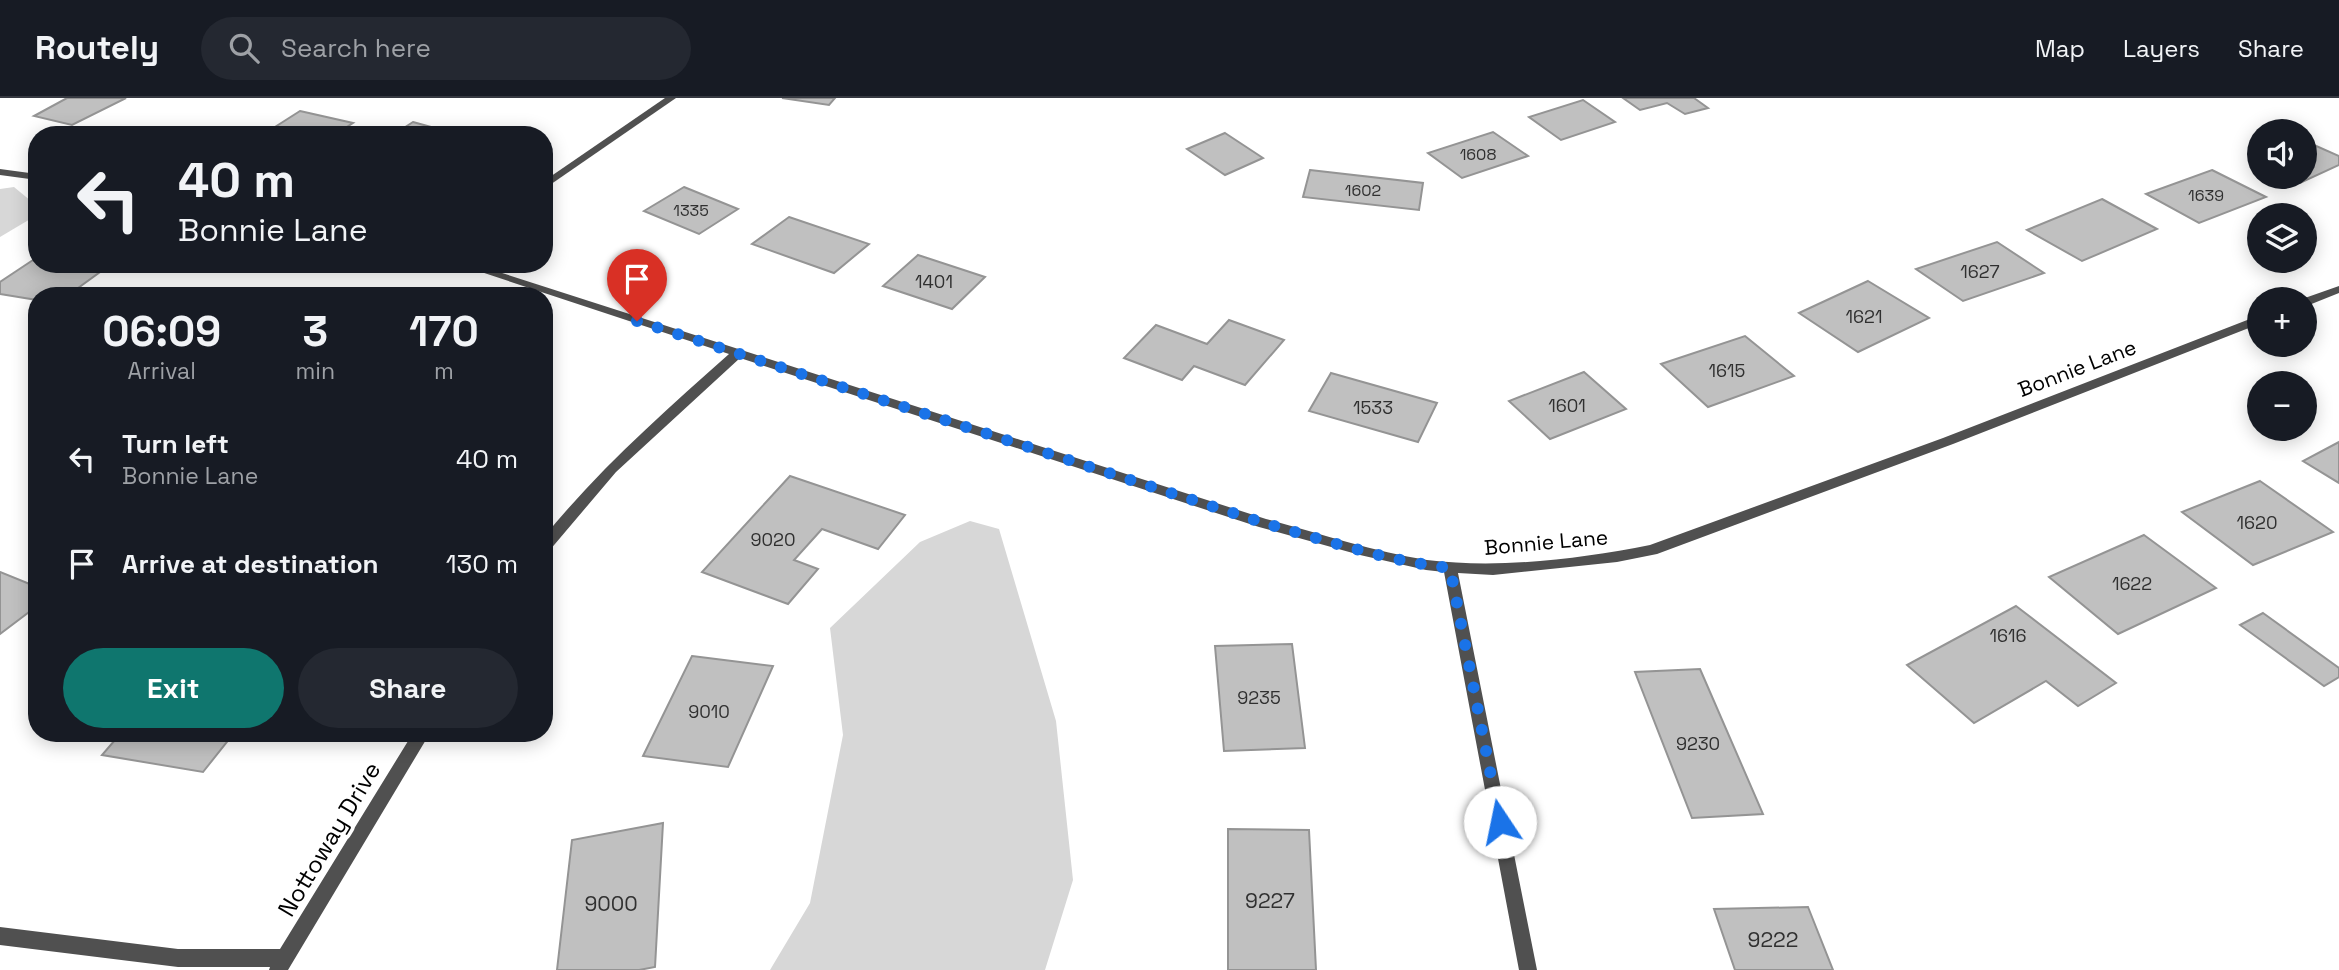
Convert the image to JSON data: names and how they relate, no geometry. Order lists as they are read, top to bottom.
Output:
{
  "streets": {
    "street": ["Bonnie Lane", "Nottoway Drive"]
  },
  "house_numbers": [
    "1608",
    "1602",
    "1639",
    "1335",
    "1627",
    "1401",
    "1621",
    "1615",
    "1601",
    "1533",
    "1620",
    "9020",
    "1622",
    "1616",
    "9235",
    "9010",
    "9230",
    "9227",
    "9000",
    "9222"
  ],
  "page": {
    "header": "Routely",
    "search": "Search here",
    "nav": ["Map", "Layers", "Share"],
    "map_buttons": ["+", "−"],
    "turn": ["40 m", "Bonnie Lane"],
    "eta": [
      "06:09",
      "Arrival",
      "3",
      "min",
      "170",
      "m"
    ],
    "list": [
      {
        "name": "Turn left",
        "note": "Bonnie Lane",
        "value": "40 m"
      },
      {
        "name": "Arrive at destination",
        "value": "130 m"
      }
    ],
    "buttons": ["Exit", "Share"]
  }
}
